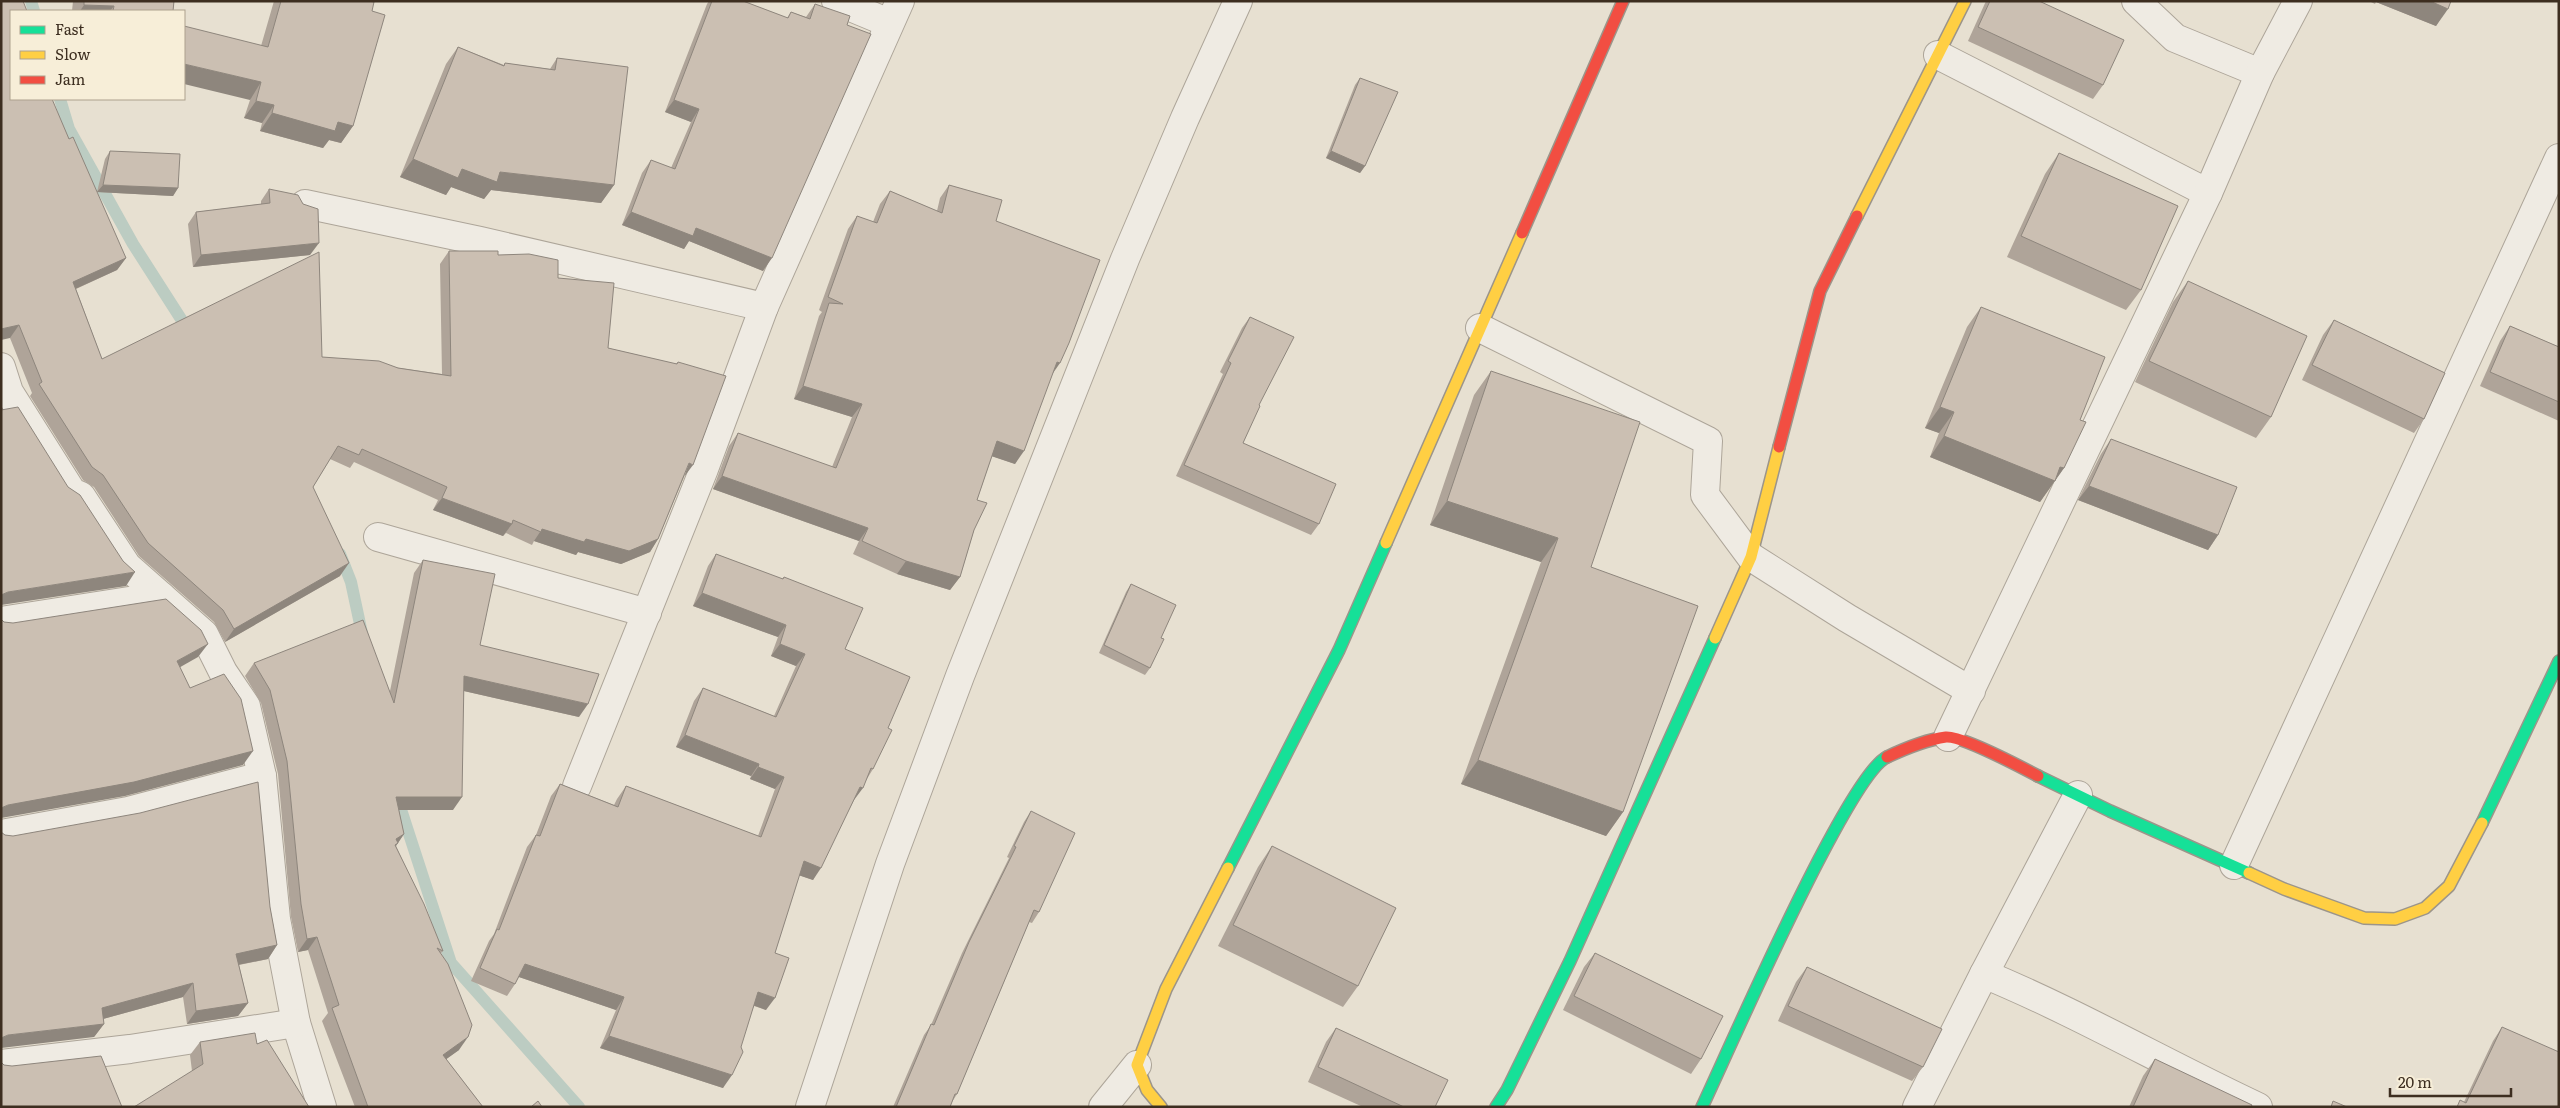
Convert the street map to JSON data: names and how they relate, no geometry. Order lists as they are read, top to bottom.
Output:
{
  "legend": ["Fast", "Slow", "Jam"],
  "scale_bar": "20 m"
}
